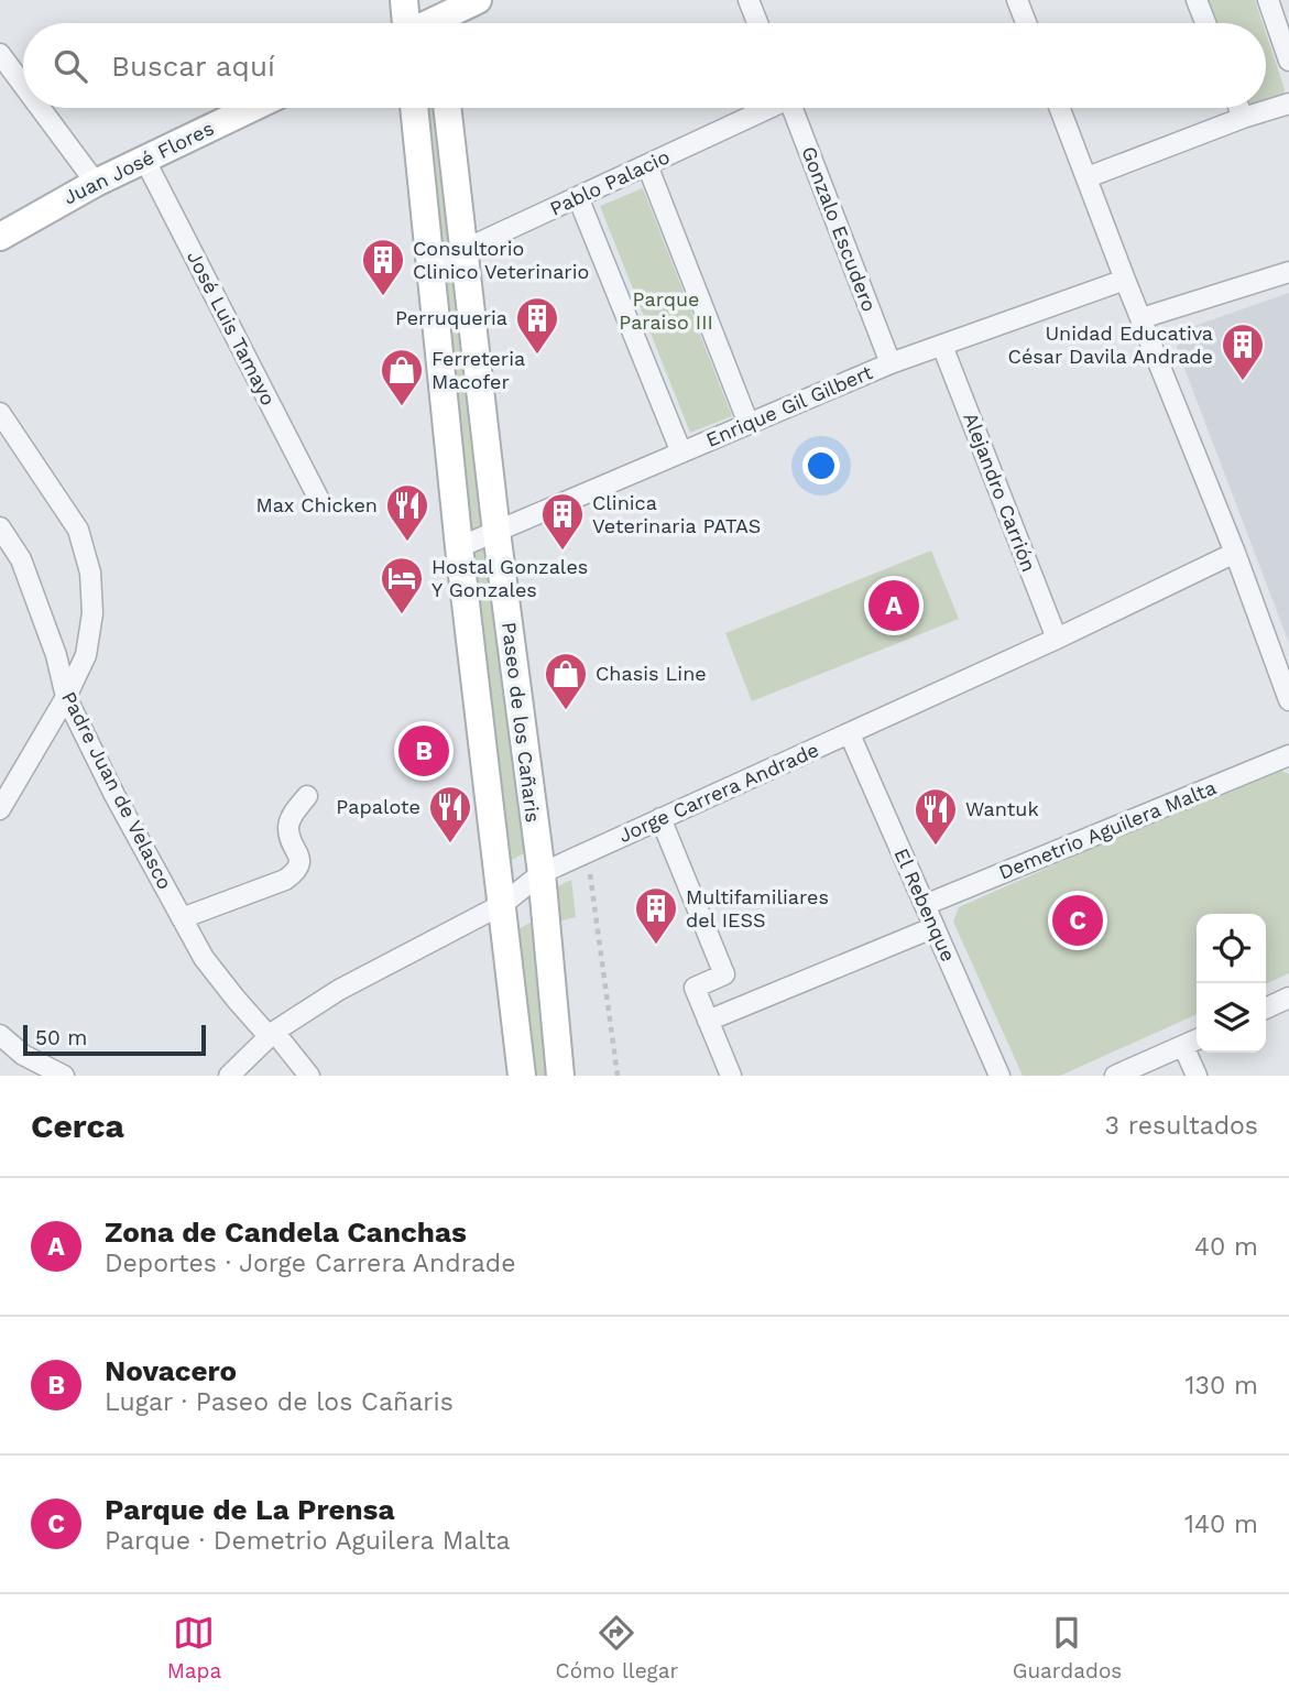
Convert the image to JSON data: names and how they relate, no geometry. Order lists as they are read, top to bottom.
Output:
{
  "streets": {
    "main road": ["Juan José Flores", "Paseo de los Cañaris"],
    "street": [
      "Pablo Palacio",
      "Gonzalo Escudero",
      "José Luis Tamayo",
      "Enrique Gil Gilbert",
      "Alejandro Carrión",
      "Padre Juan de Velasco",
      "Jorge Carrera Andrade",
      "Demetrio Aguilera Malta",
      "El Rebenque"
    ]
  },
  "crossings": [
    ["Juan José Flores", "José Luis Tamayo"],
    ["Pablo Palacio", "Paseo de los Cañaris"],
    ["Gonzalo Escudero", "Enrique Gil Gilbert"],
    ["Enrique Gil Gilbert", "Alejandro Carrión"],
    ["Enrique Gil Gilbert", "Paseo de los Cañaris"],
    ["Alejandro Carrión", "Jorge Carrera Andrade"],
    ["Paseo de los Cañaris", "Jorge Carrera Andrade"],
    ["Padre Juan de Velasco", "Jorge Carrera Andrade"],
    ["Jorge Carrera Andrade", "El Rebenque"],
    ["Demetrio Aguilera Malta", "El Rebenque"]
  ],
  "parks": ["Parque Paraiso III"],
  "places": {
    "building": [
      "Consultorio Clinico Veterinario",
      "Perruqueria",
      "Unidad Educativa César Davila Andrade",
      "Clinica Veterinaria PATAS",
      "Multifamiliares del IESS"
    ],
    "shop": ["Ferreteria Macofer", "Chasis Line"],
    "restaurant": ["Max Chicken", "Papalote", "Wantuk"],
    "hotel": ["Hostal Gonzales Y Gonzales"]
  },
  "scale_bar": "50 m",
  "page": {
    "search": "Buscar aquí",
    "pins": ["A", "B", "C"],
    "scale": "50 m",
    "heading": ["Cerca", "3 resultados"],
    "list": [
      {
        "mark": "A",
        "name": "Zona de Candela Canchas",
        "note": "Deportes · Jorge Carrera Andrade",
        "value": "40 m"
      },
      {
        "mark": "B",
        "name": "Novacero",
        "note": "Lugar · Paseo de los Cañaris",
        "value": "130 m"
      },
      {
        "mark": "C",
        "name": "Parque de La Prensa",
        "note": "Parque · Demetrio Aguilera Malta",
        "value": "140 m"
      }
    ],
    "nav": ["Mapa", "Cómo llegar", "Guardados"]
  }
}
